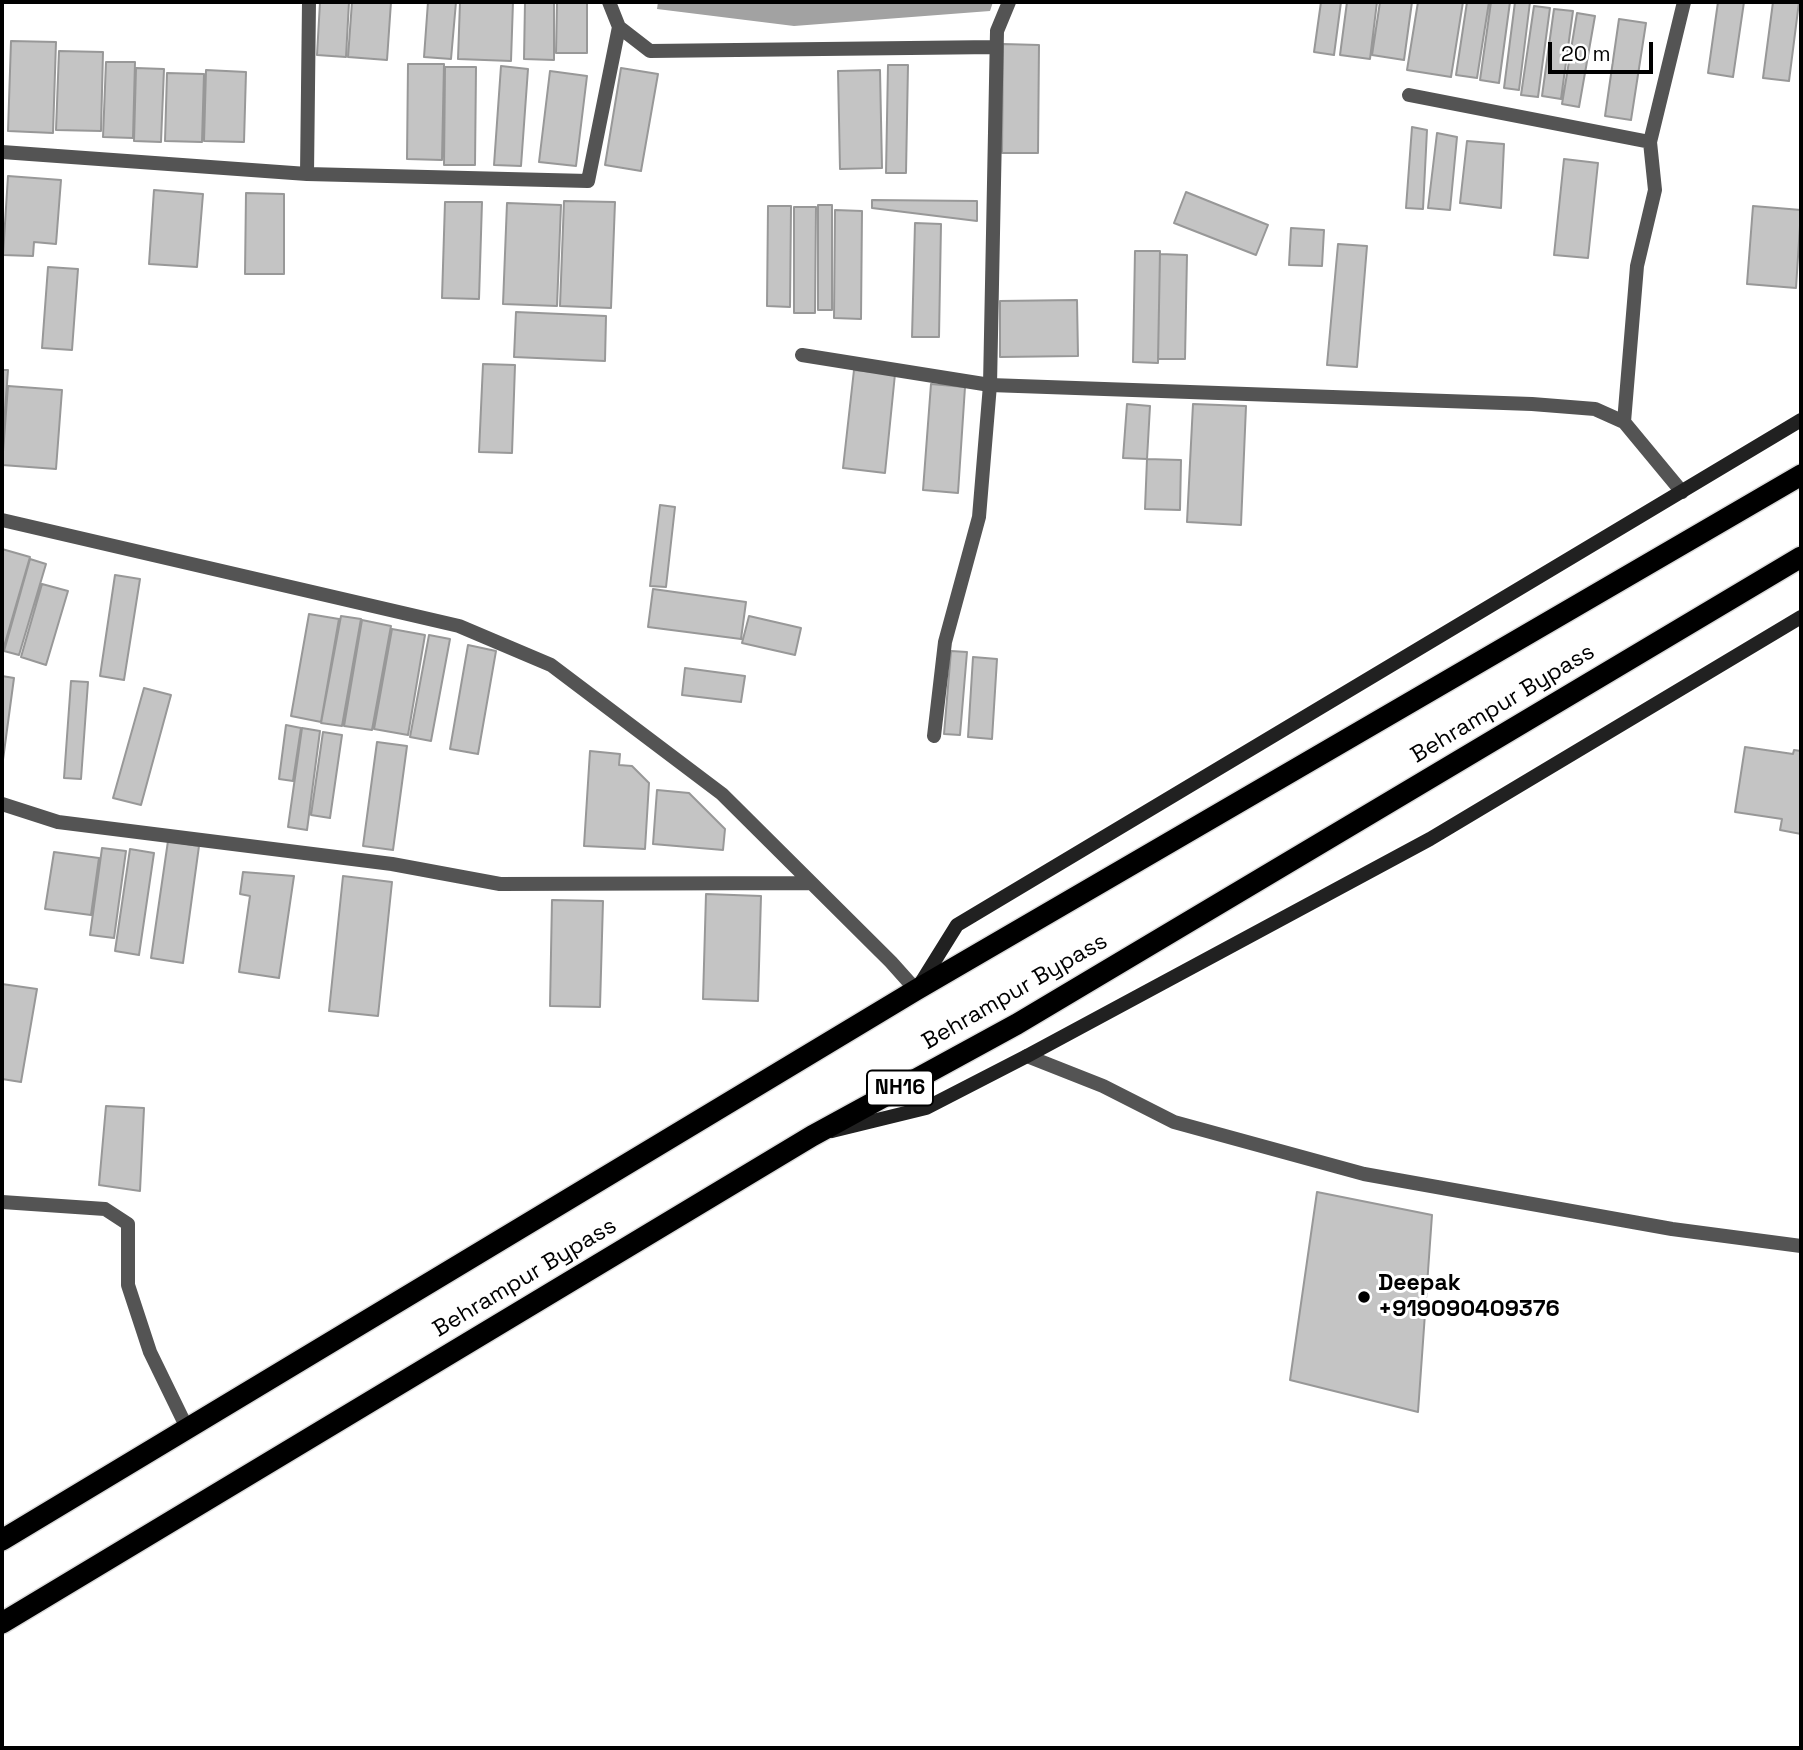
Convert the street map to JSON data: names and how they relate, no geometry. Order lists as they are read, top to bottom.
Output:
{
  "streets": {
    "highway": ["Behrampur Bypass", "NH16"]
  },
  "places": ["Deepak +919090409376"],
  "scale_bar": "20 m"
}
